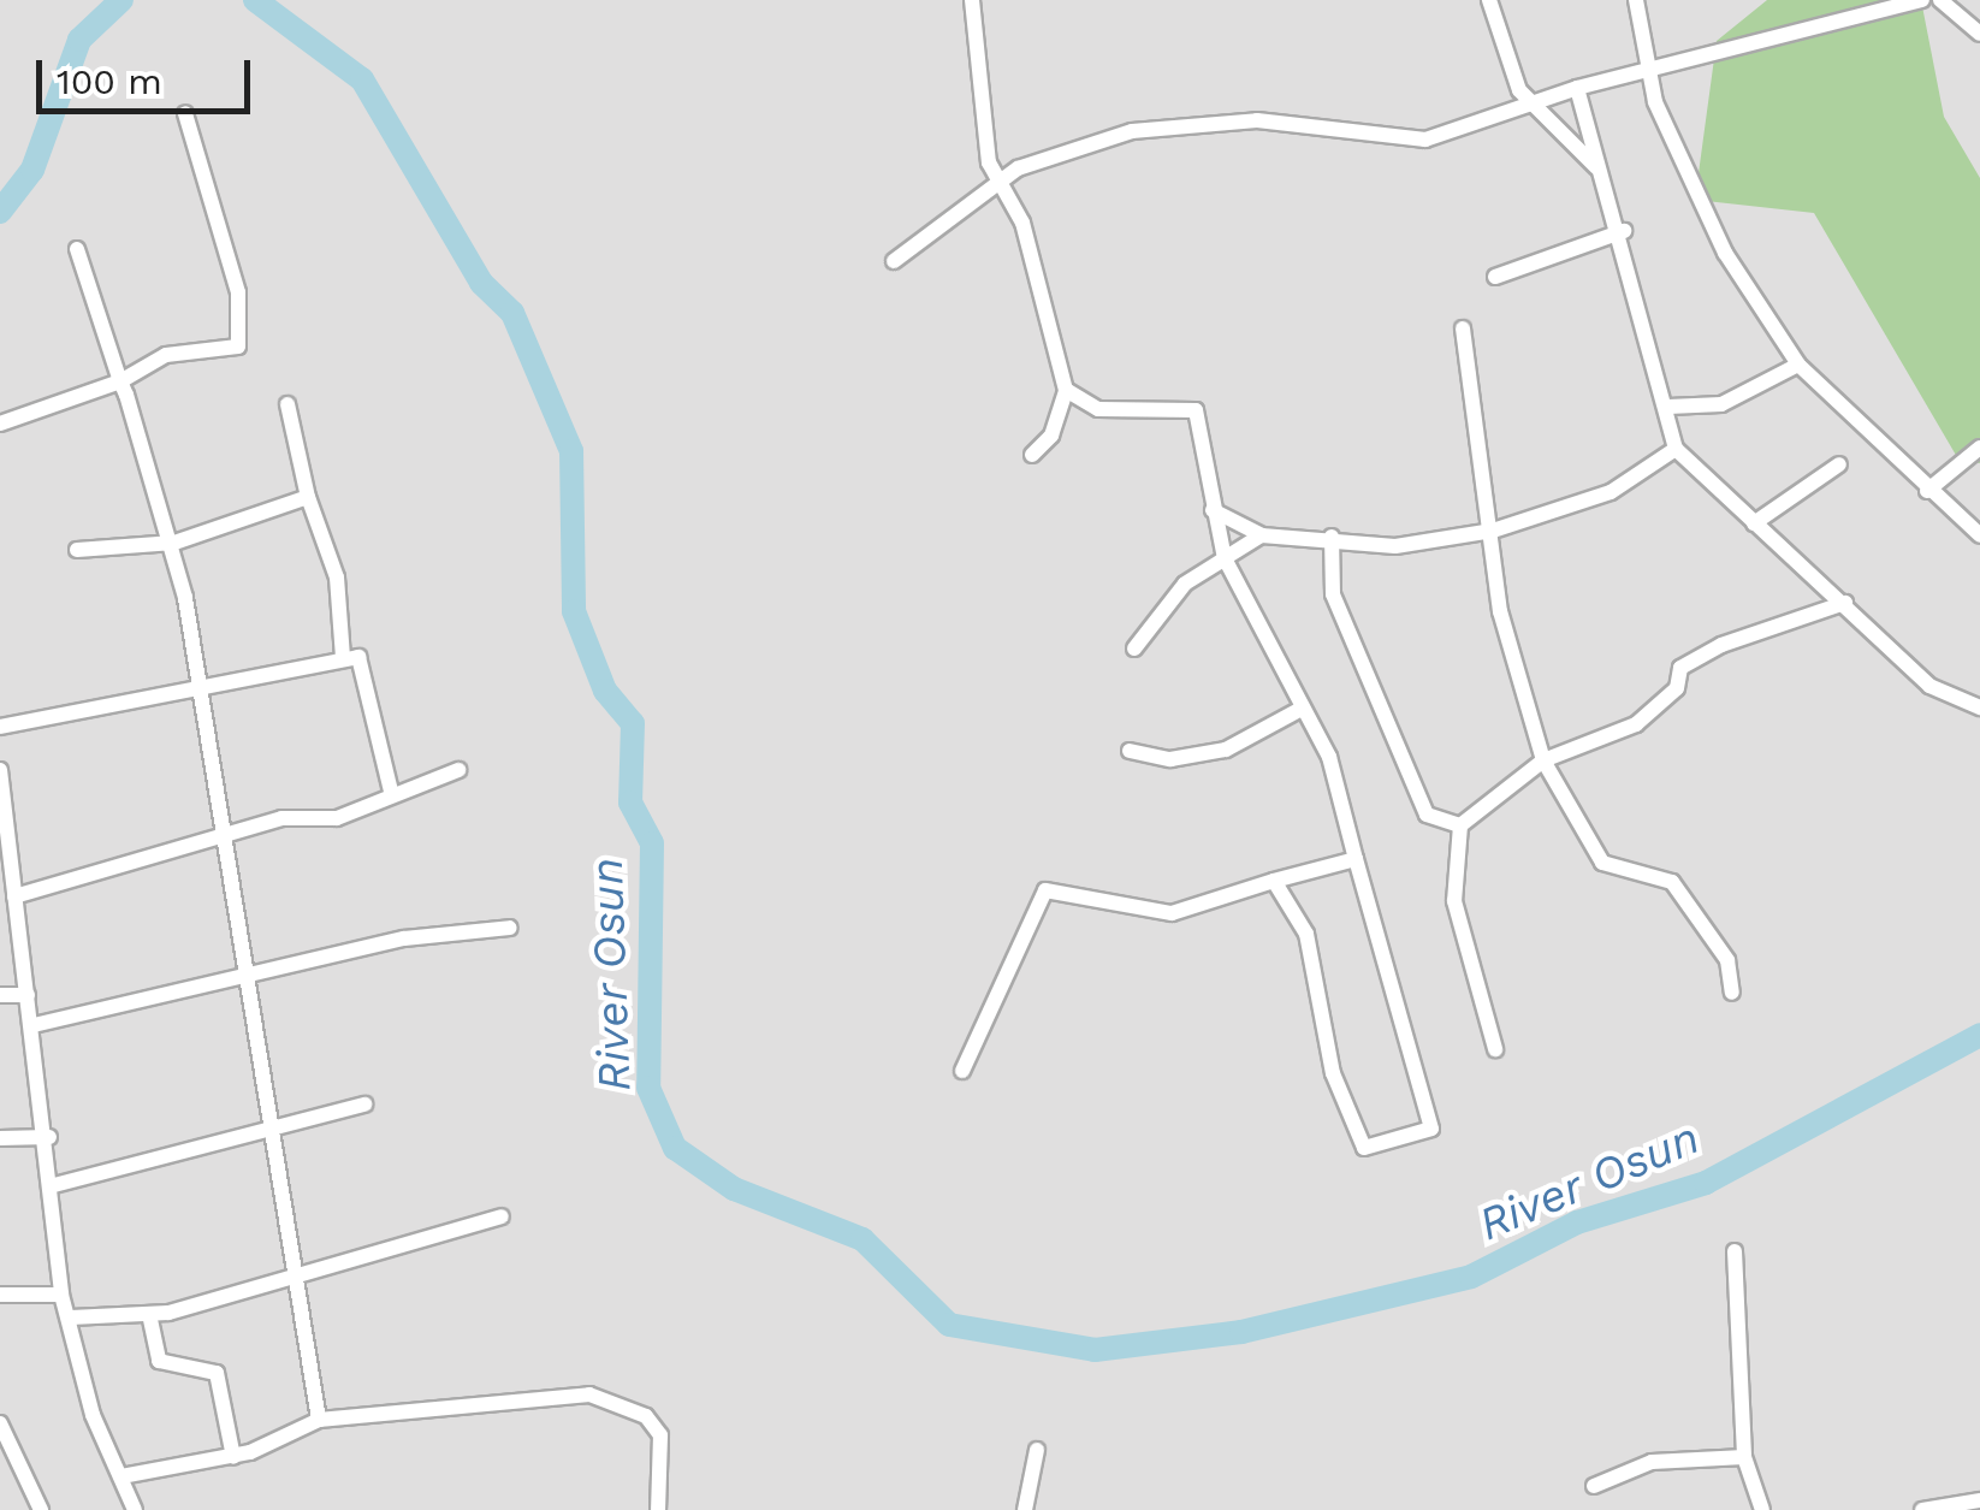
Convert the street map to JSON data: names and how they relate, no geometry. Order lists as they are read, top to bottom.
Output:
{
  "water": ["River Osun"],
  "scale_bar": "100 m"
}
